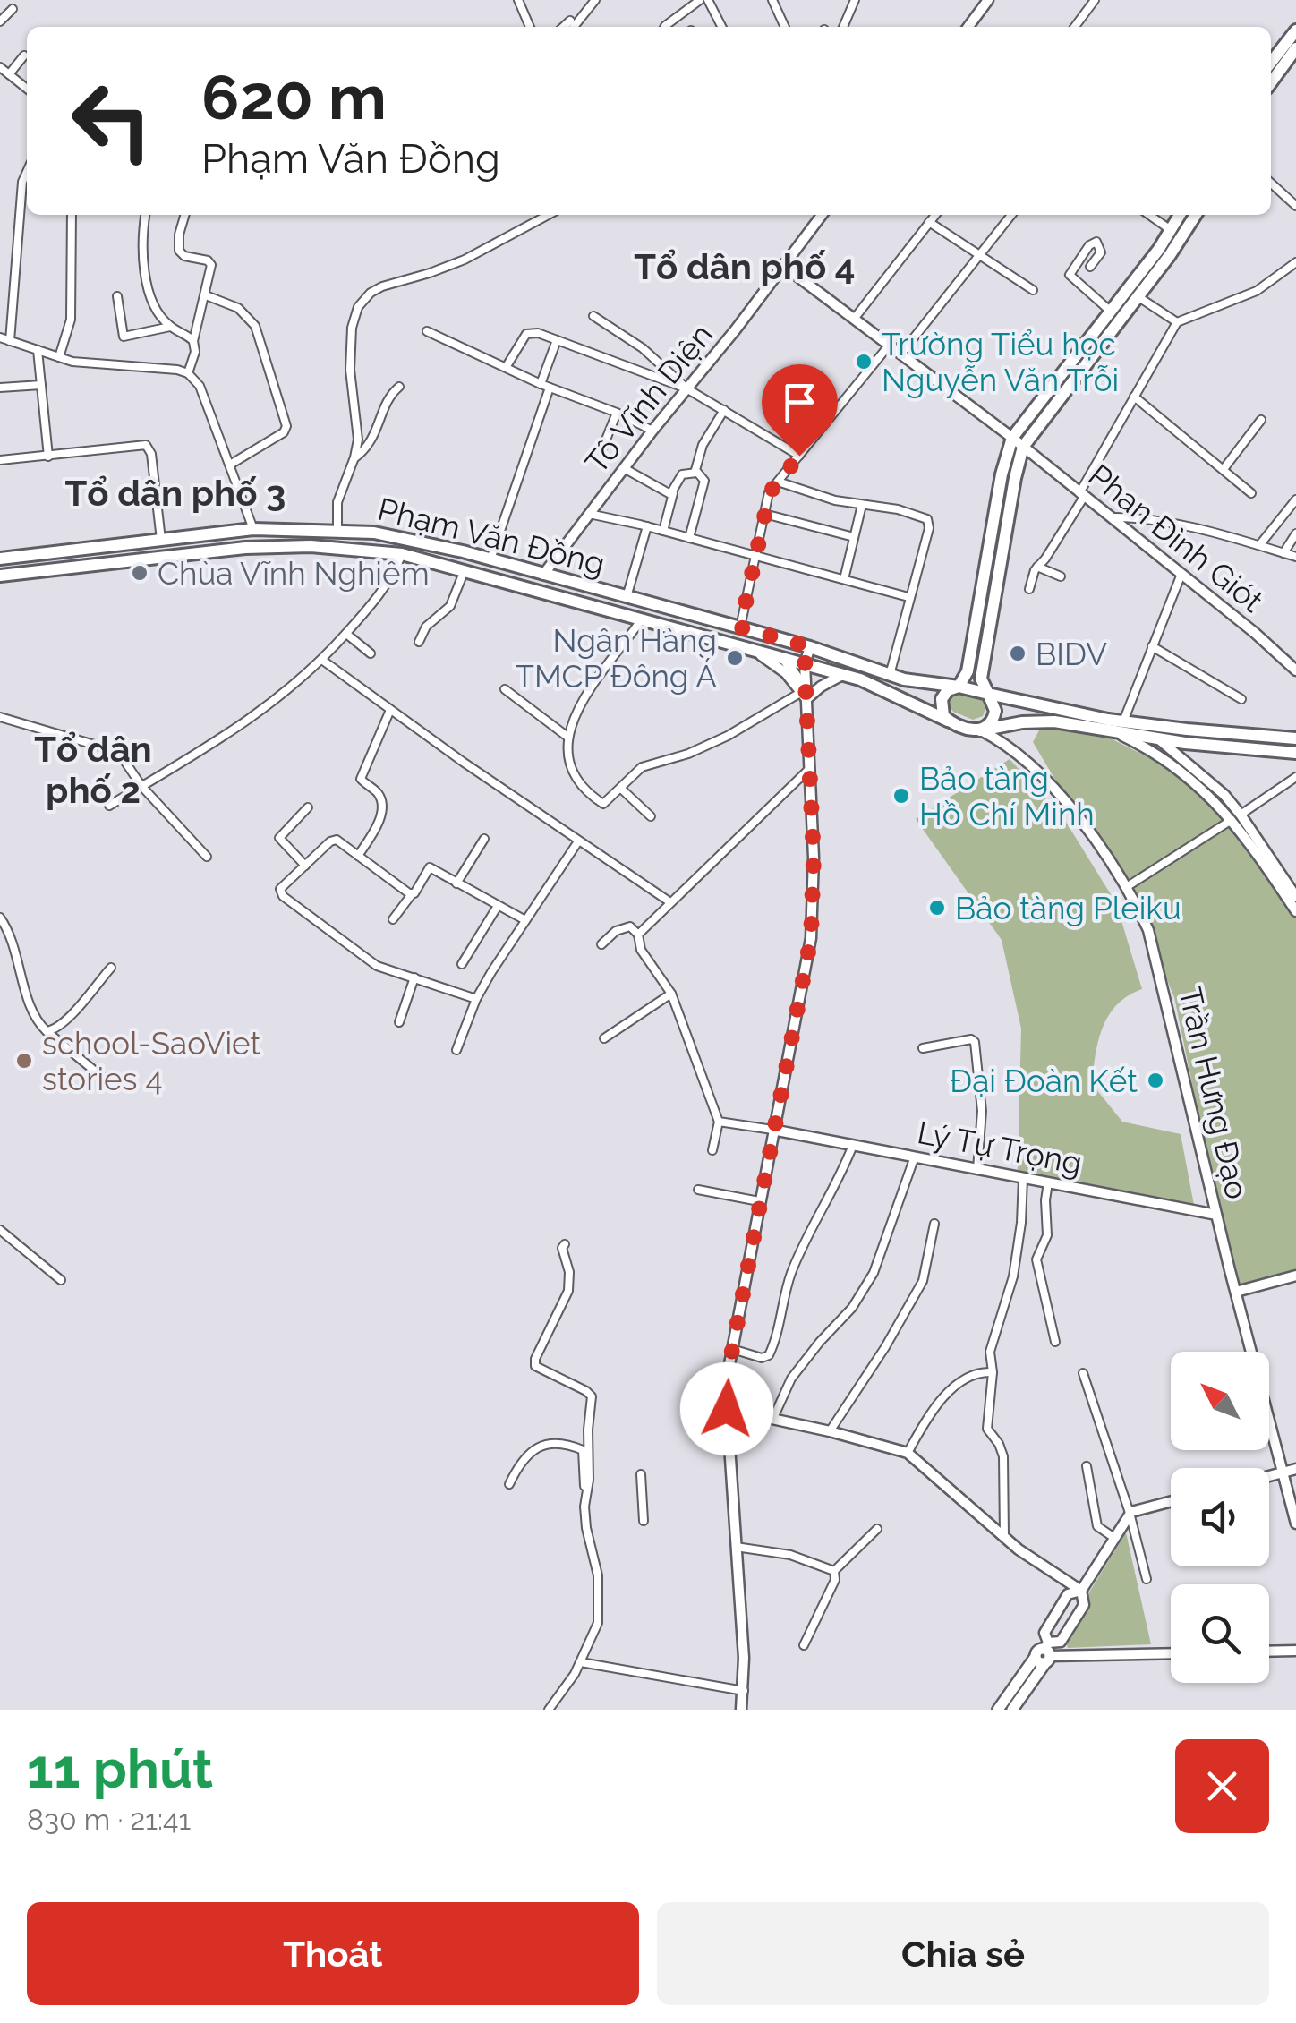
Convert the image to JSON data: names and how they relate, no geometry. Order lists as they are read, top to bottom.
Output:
{
  "streets": {
    "main road": ["Phạm Văn Đồng"],
    "street": [
      "Tô Vĩnh Diện",
      "Phan Đình Giót",
      "Trần Hưng Đạo",
      "Lý Tự Trọng"
    ]
  },
  "crossings": [
    ["Tô Vĩnh Diện", "Phạm Văn Đồng"],
    ["Phạm Văn Đồng", "Trần Hưng Đạo"],
    ["Trần Hưng Đạo", "Lý Tự Trọng"]
  ],
  "districts": ["Tổ dân phố 4", "Tổ dân phố 3", "Tổ dân phố 2"],
  "places": [
    "Trường Tiểu học Nguyễn Văn Trỗi",
    "Chùa Vĩnh Nghiêm",
    "BIDV",
    "Ngân Hàng TMCP Đông Á",
    "Bảo tàng Hồ Chí Minh",
    "Bảo tàng Pleiku",
    "school-SaoViet stories 4",
    "Đại Đoàn Kết"
  ],
  "north": "top left",
  "page": {
    "turn": ["620 m", "Phạm Văn Đồng"],
    "heading": ["11 phút", "830 m · 21:41"],
    "buttons": ["Thoát", "Chia sẻ"]
  }
}
